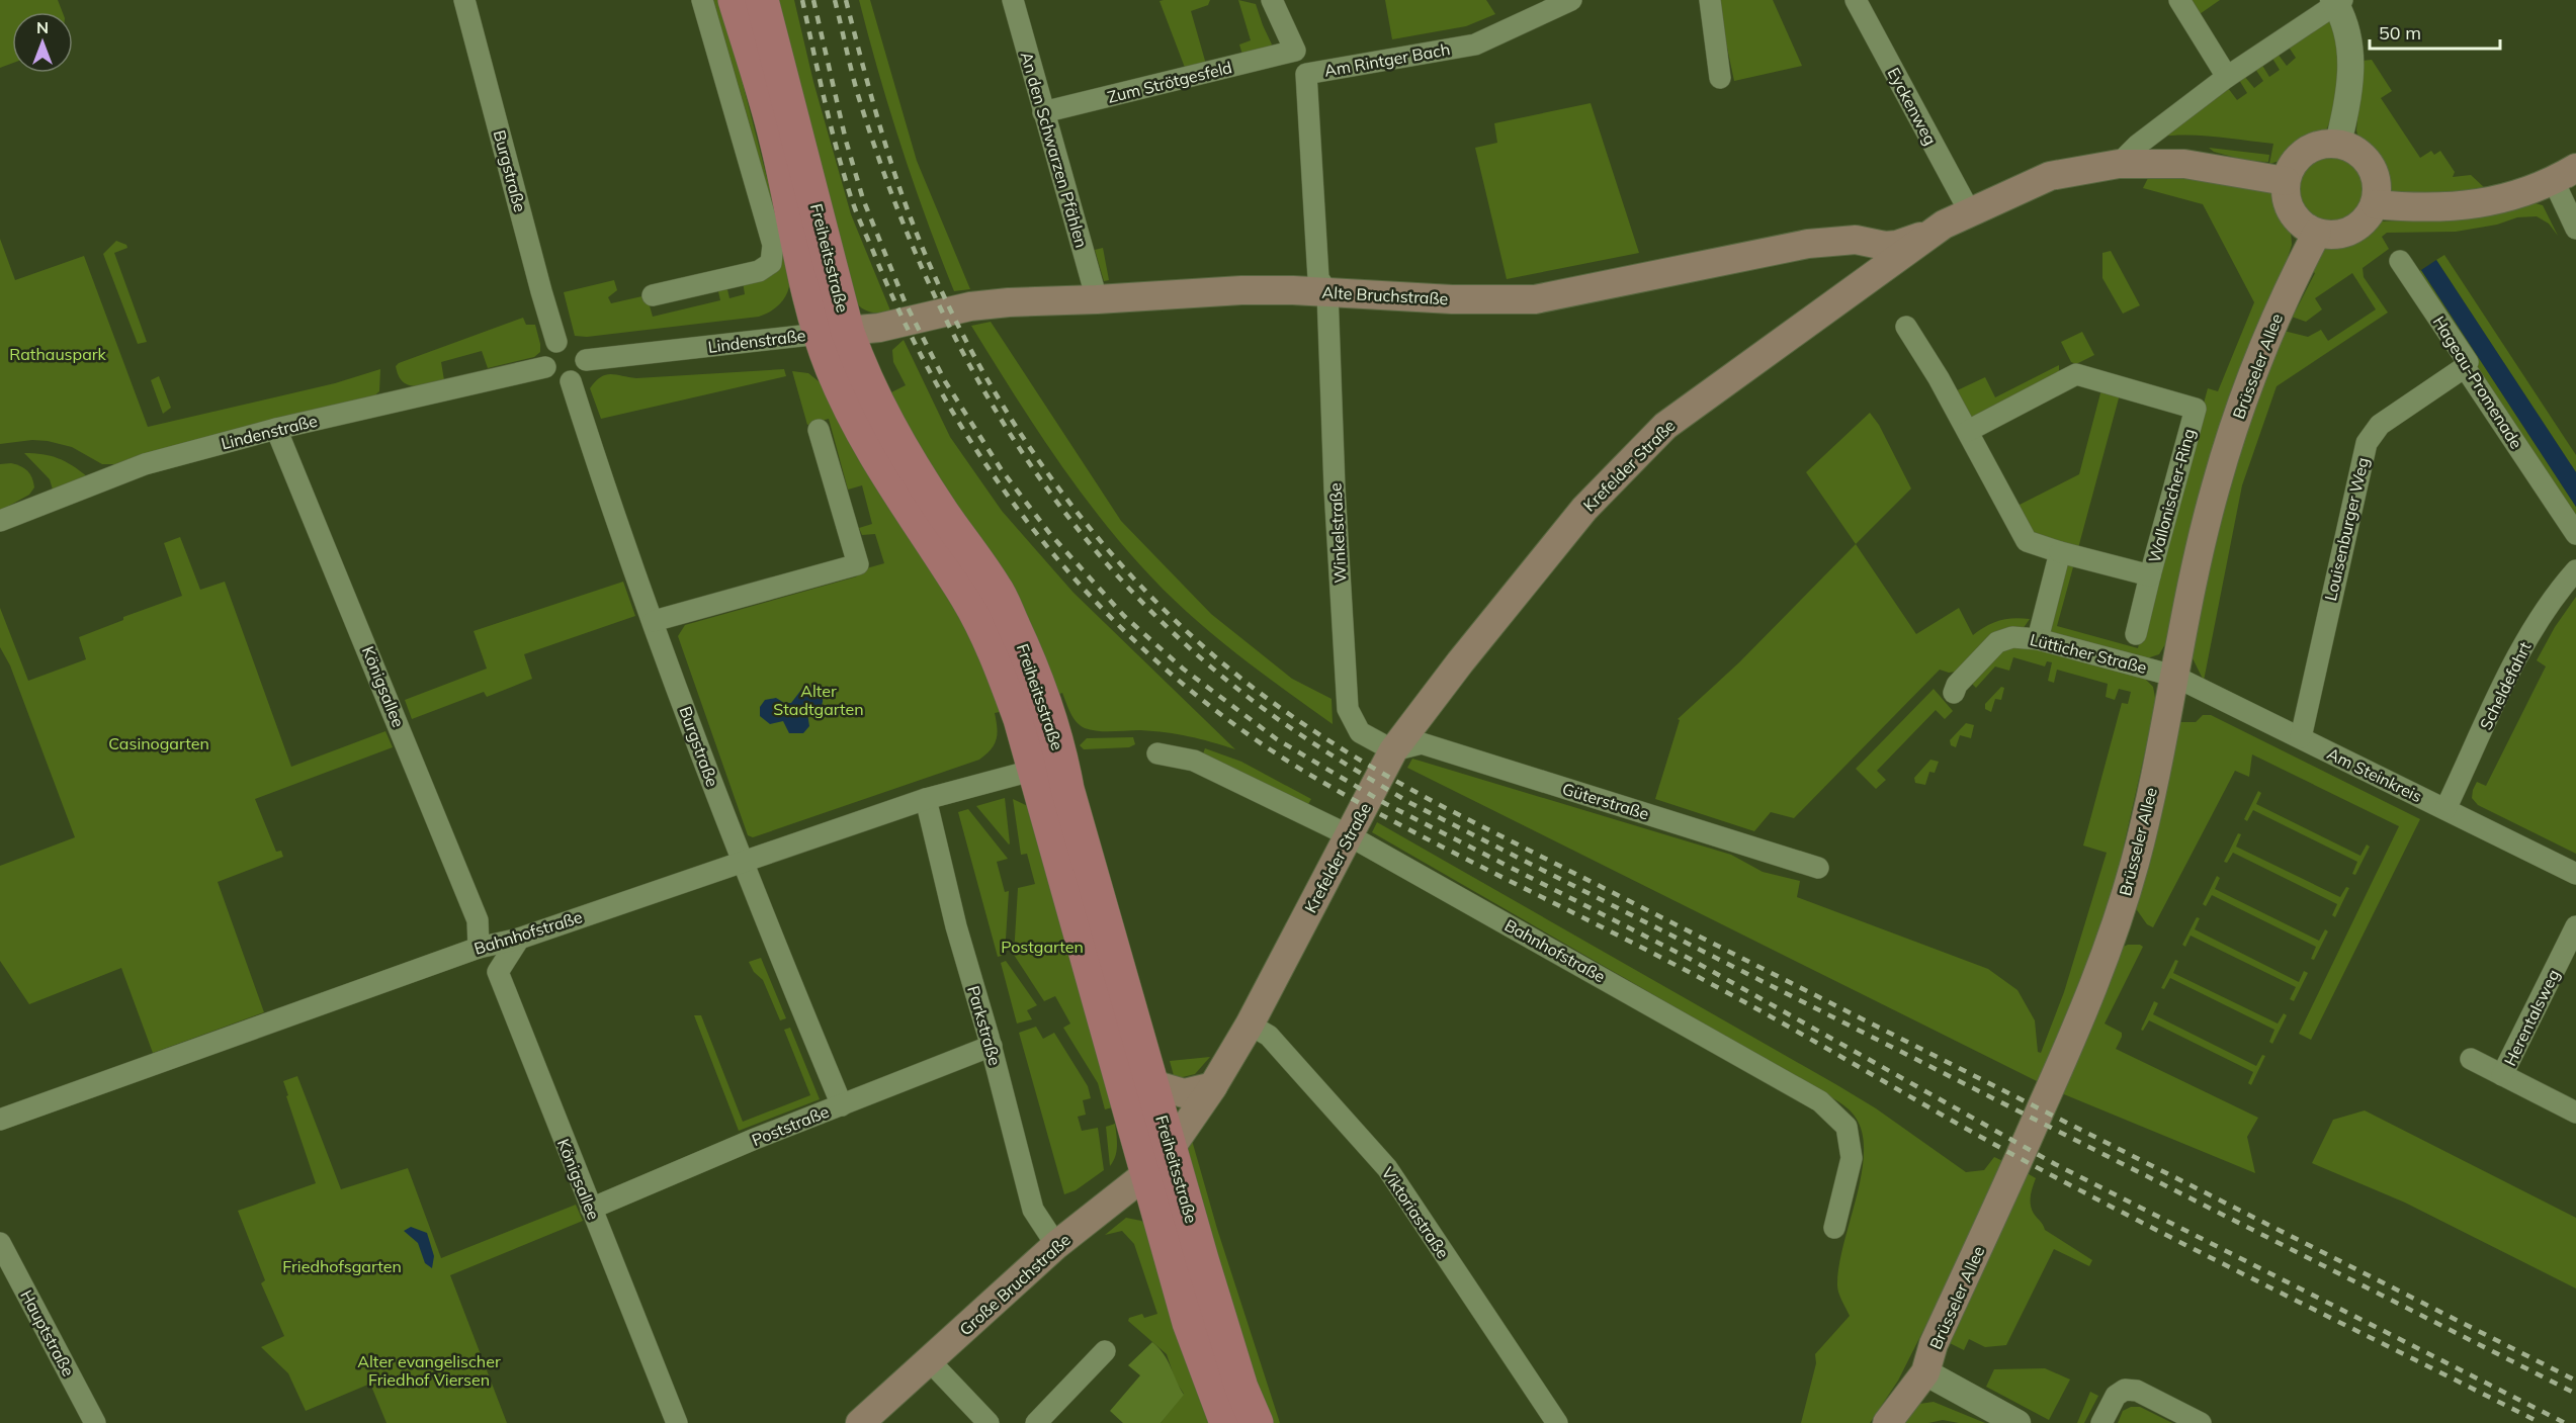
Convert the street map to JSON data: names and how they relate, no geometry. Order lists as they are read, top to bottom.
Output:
{
  "streets": {
    "main road": [
      "Freiheitsstraße",
      "Alte Bruchstraße",
      "Brüsseler Allee",
      "Krefelder Straße",
      "Große Bruchstraße"
    ],
    "street": [
      "Am Rintger Bach",
      "Zum Strötgesfeld",
      "Eyckenweg",
      "An den Schwarzen Pfählen",
      "Burgstraße",
      "Lindenstraße",
      "Hageau-Promenade",
      "Wallonischer-Ring",
      "Louisenburger Weg",
      "Winkelstraße",
      "Lütticher Straße",
      "Scheldefahrt",
      "Königsallee",
      "Am Steinkreis",
      "Güterstraße",
      "Bahnhofstraße",
      "Herentalsweg",
      "Parkstraße",
      "Poststraße",
      "Viktoriastraße",
      "Hauptstraße"
    ]
  },
  "crossings": [
    ["Am Rintger Bach", "Alte Bruchstraße"],
    ["Am Rintger Bach", "Winkelstraße"],
    ["Zum Strötgesfeld", "An den Schwarzen Pfählen"],
    ["Eyckenweg", "Krefelder Straße"],
    ["An den Schwarzen Pfählen", "Alte Bruchstraße"],
    ["Burgstraße", "Lindenstraße"],
    ["Burgstraße", "Bahnhofstraße"],
    ["Burgstraße", "Poststraße"],
    ["Freiheitsstraße", "Alte Bruchstraße"],
    ["Freiheitsstraße", "Lindenstraße"],
    ["Freiheitsstraße", "Krefelder Straße"],
    ["Freiheitsstraße", "Bahnhofstraße"],
    ["Freiheitsstraße", "Große Bruchstraße"],
    ["Alte Bruchstraße", "Lindenstraße"],
    ["Alte Bruchstraße", "Krefelder Straße"],
    ["Alte Bruchstraße", "Winkelstraße"],
    ["Lindenstraße", "Königsallee"],
    ["Brüsseler Allee", "Krefelder Straße"],
    ["Brüsseler Allee", "Lütticher Straße"],
    ["Brüsseler Allee", "Am Steinkreis"],
    ["Hageau-Promenade", "Louisenburger Weg"],
    ["Krefelder Straße", "Winkelstraße"],
    ["Krefelder Straße", "Güterstraße"],
    ["Krefelder Straße", "Bahnhofstraße"],
    ["Krefelder Straße", "Viktoriastraße"],
    ["Krefelder Straße", "Große Bruchstraße"],
    ["Louisenburger Weg", "Am Steinkreis"],
    ["Winkelstraße", "Güterstraße"],
    ["Lütticher Straße", "Am Steinkreis"],
    ["Scheldefahrt", "Am Steinkreis"],
    ["Königsallee", "Bahnhofstraße"],
    ["Königsallee", "Poststraße"],
    ["Bahnhofstraße", "Parkstraße"],
    ["Parkstraße", "Poststraße"],
    ["Parkstraße", "Große Bruchstraße"]
  ],
  "parks": [
    "Rathauspark",
    "Alter Stadtgarten",
    "Casinogarten",
    "Postgarten",
    "Friedhofsgarten",
    "Alter evangelischer Friedhof Viersen"
  ],
  "scale_bar": "50 m",
  "north": "top"
}
